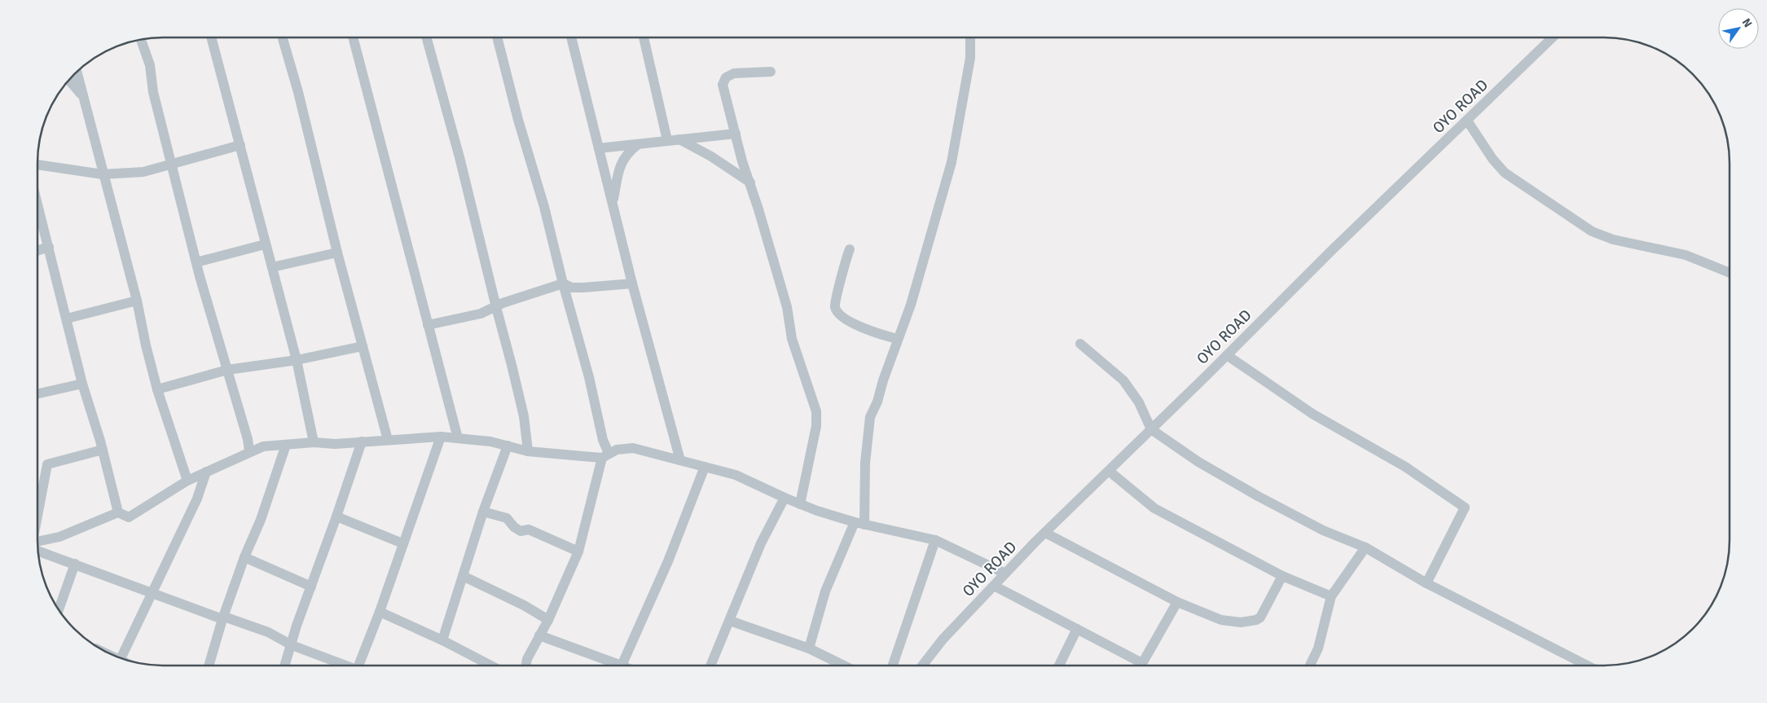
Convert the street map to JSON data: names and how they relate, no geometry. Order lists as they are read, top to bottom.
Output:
{
  "streets": {
    "street": ["OYO ROAD"]
  },
  "north": "top right"
}
